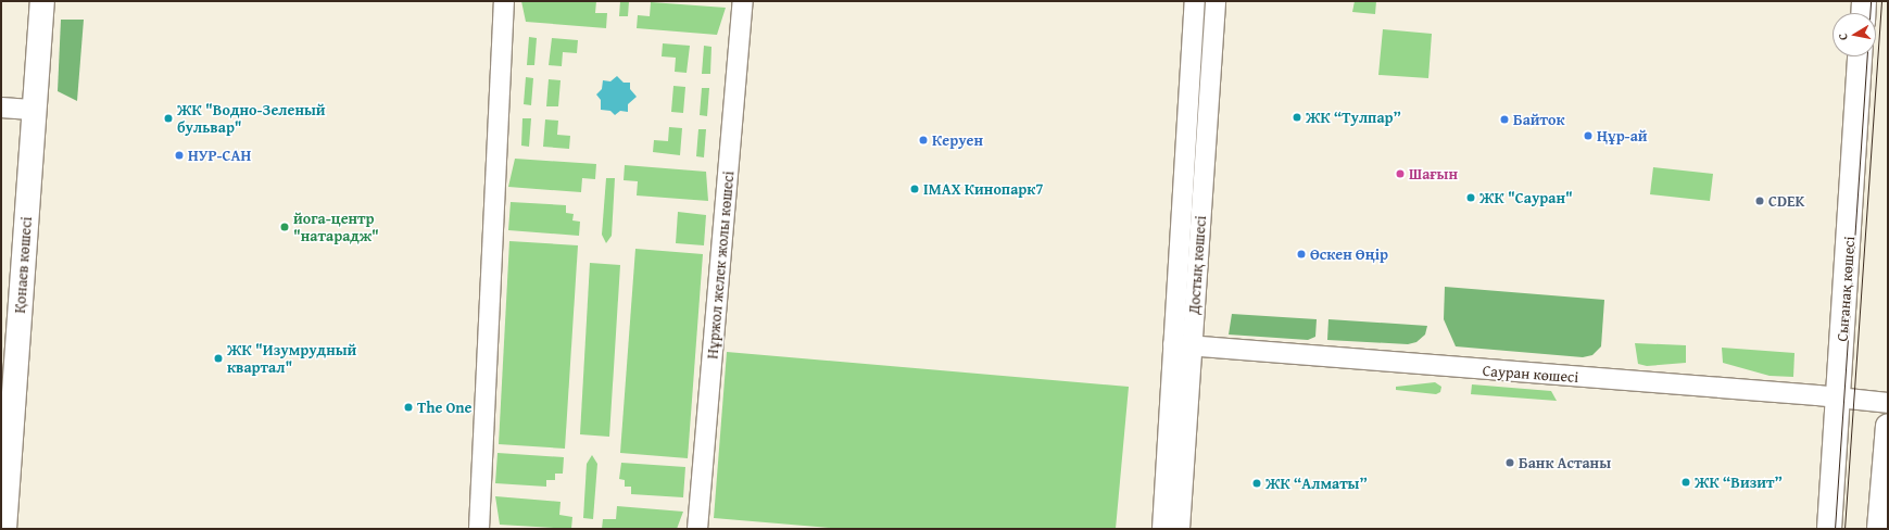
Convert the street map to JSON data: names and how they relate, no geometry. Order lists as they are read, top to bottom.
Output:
{
  "streets": {
    "main road": ["Қонаев көшесі", "Сығанақ көшесі"],
    "street": ["Нұржол желек жолы көшесі", "Достық көшесі", "Сауран көшесі"]
  },
  "crossings": [
    ["Достық көшесі", "Сауран көшесі"],
    ["Сығанақ көшесі", "Сауран көшесі"]
  ],
  "places": [
    "ЖК “Тулпар”",
    "ЖК \"Водно-Зеленый бульвар\"",
    "Байток",
    "Ңұр-ай",
    "Керуен",
    "НУР-САН",
    "Шағын",
    "IMAX Кинопарк7",
    "ЖК \"Сауран\"",
    "CDEK",
    "йога-центр \"натарадж\"",
    "Өскен Өңір",
    "ЖК \"Изумрудный квартал\"",
    "The One",
    "Банк Астаны",
    "ЖК “Визит”",
    "ЖК “Алматы”"
  ],
  "north": "left"
}
